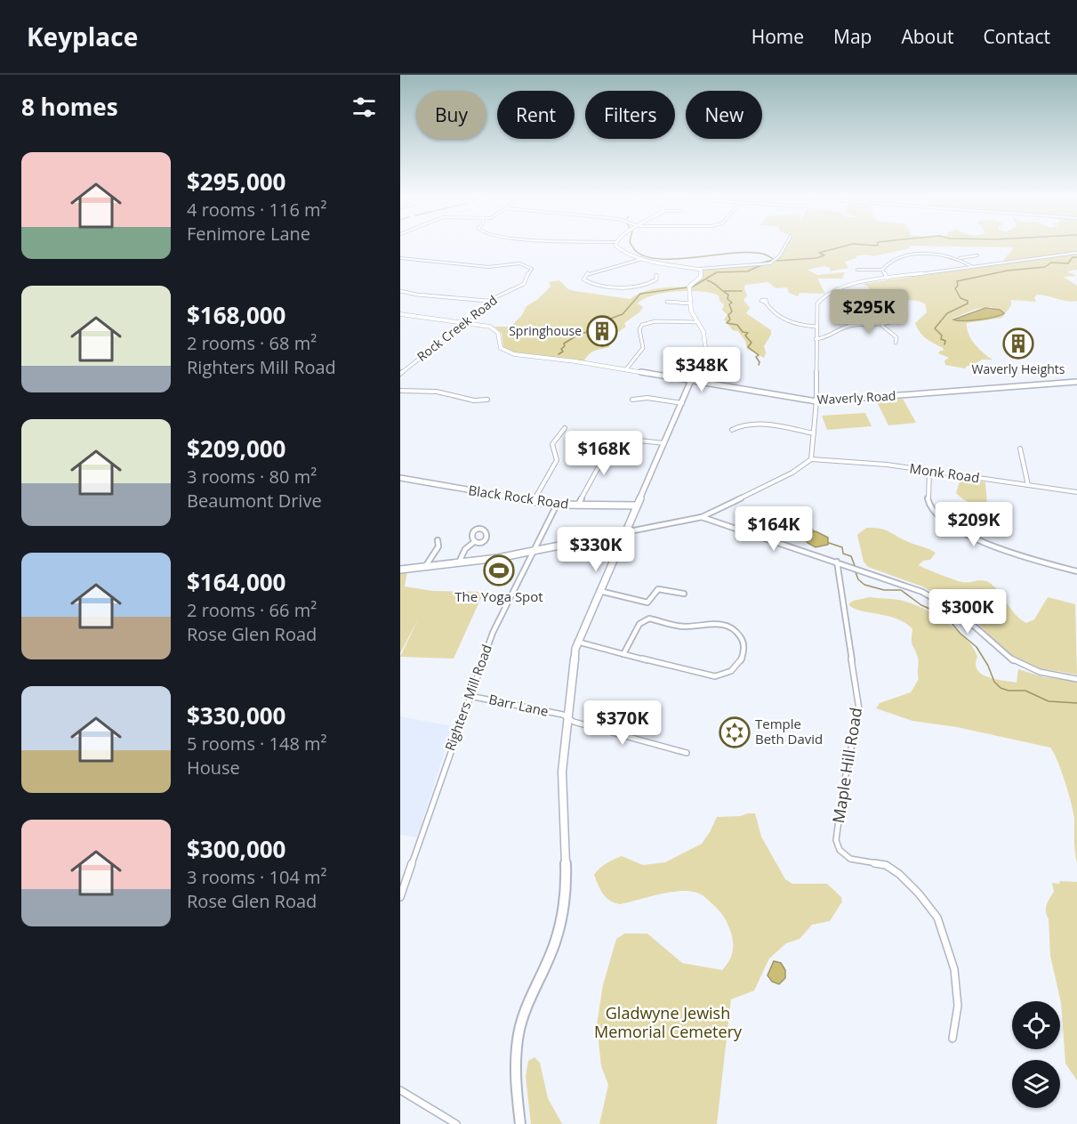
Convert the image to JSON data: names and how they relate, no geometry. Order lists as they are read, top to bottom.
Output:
{
  "streets": {
    "main road": ["Waverly Road", "Black Rock Road"],
    "street": [
      "Rock Creek Road",
      "Monk Road",
      "Righters Mill Road",
      "Barr Lane",
      "Maple Hill Road"
    ]
  },
  "crossings": [
    ["Rock Creek Road", "Waverly Road"],
    ["Black Rock Road", "Righters Mill Road"],
    ["Righters Mill Road", "Barr Lane"]
  ],
  "parks": ["Gladwyne Jewish Memorial Cemetery"],
  "places": {
    "building": ["Springhouse", "Waverly Heights"],
    "sports": ["The Yoga Spot"],
    "synagogue": ["Temple Beth David"]
  },
  "page": {
    "header": "Keyplace",
    "nav": [
      "Home",
      "Map",
      "About",
      "Contact"
    ],
    "heading": "8 homes",
    "chip": [
      "Buy",
      "Rent",
      "Filters",
      "New"
    ],
    "list": [
      {
        "name": "$295,000",
        "note": "4 rooms · 116 m² · Fenimore Lane"
      },
      {
        "name": "$168,000",
        "note": "2 rooms · 68 m² · Righters Mill Road"
      },
      {
        "name": "$209,000",
        "note": "3 rooms · 80 m² · Beaumont Drive"
      },
      {
        "name": "$164,000",
        "note": "2 rooms · 66 m² · Rose Glen Road"
      },
      {
        "name": "$330,000",
        "note": "5 rooms · 148 m² · House"
      },
      {
        "name": "$300,000",
        "note": "3 rooms · 104 m² · Rose Glen Road"
      }
    ],
    "price": [
      "$295K",
      "$348K",
      "$168K",
      "$209K",
      "$164K",
      "$330K",
      "$300K",
      "$370K"
    ]
  }
}
